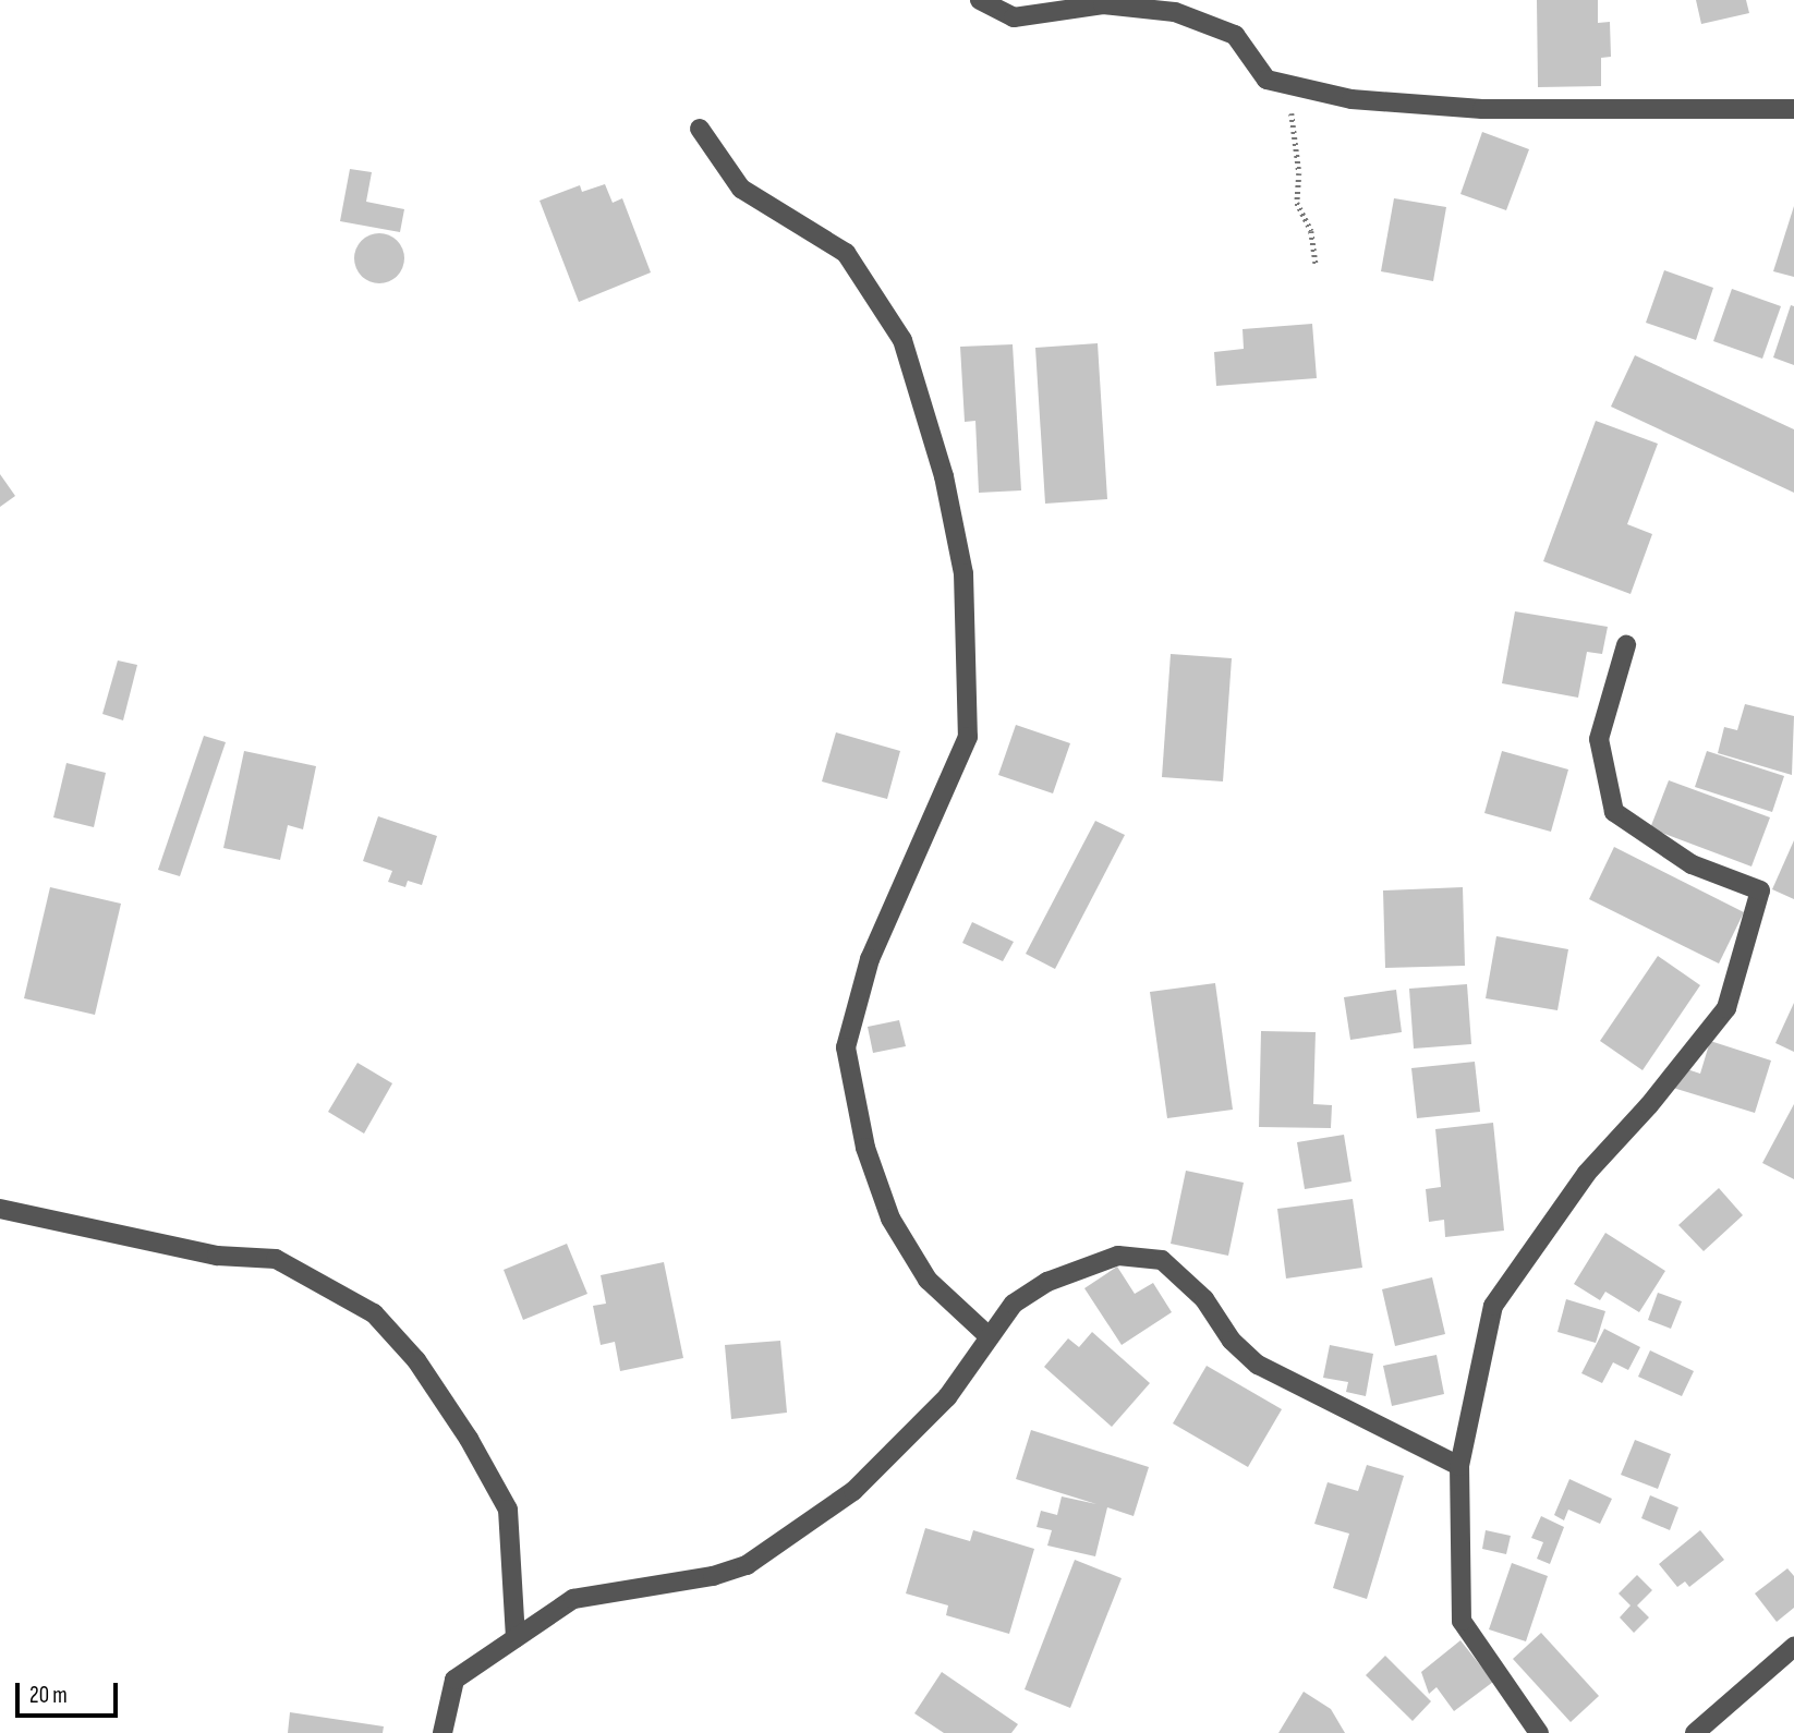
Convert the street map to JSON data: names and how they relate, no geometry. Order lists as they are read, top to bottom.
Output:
{
  "scale_bar": "20 m"
}
